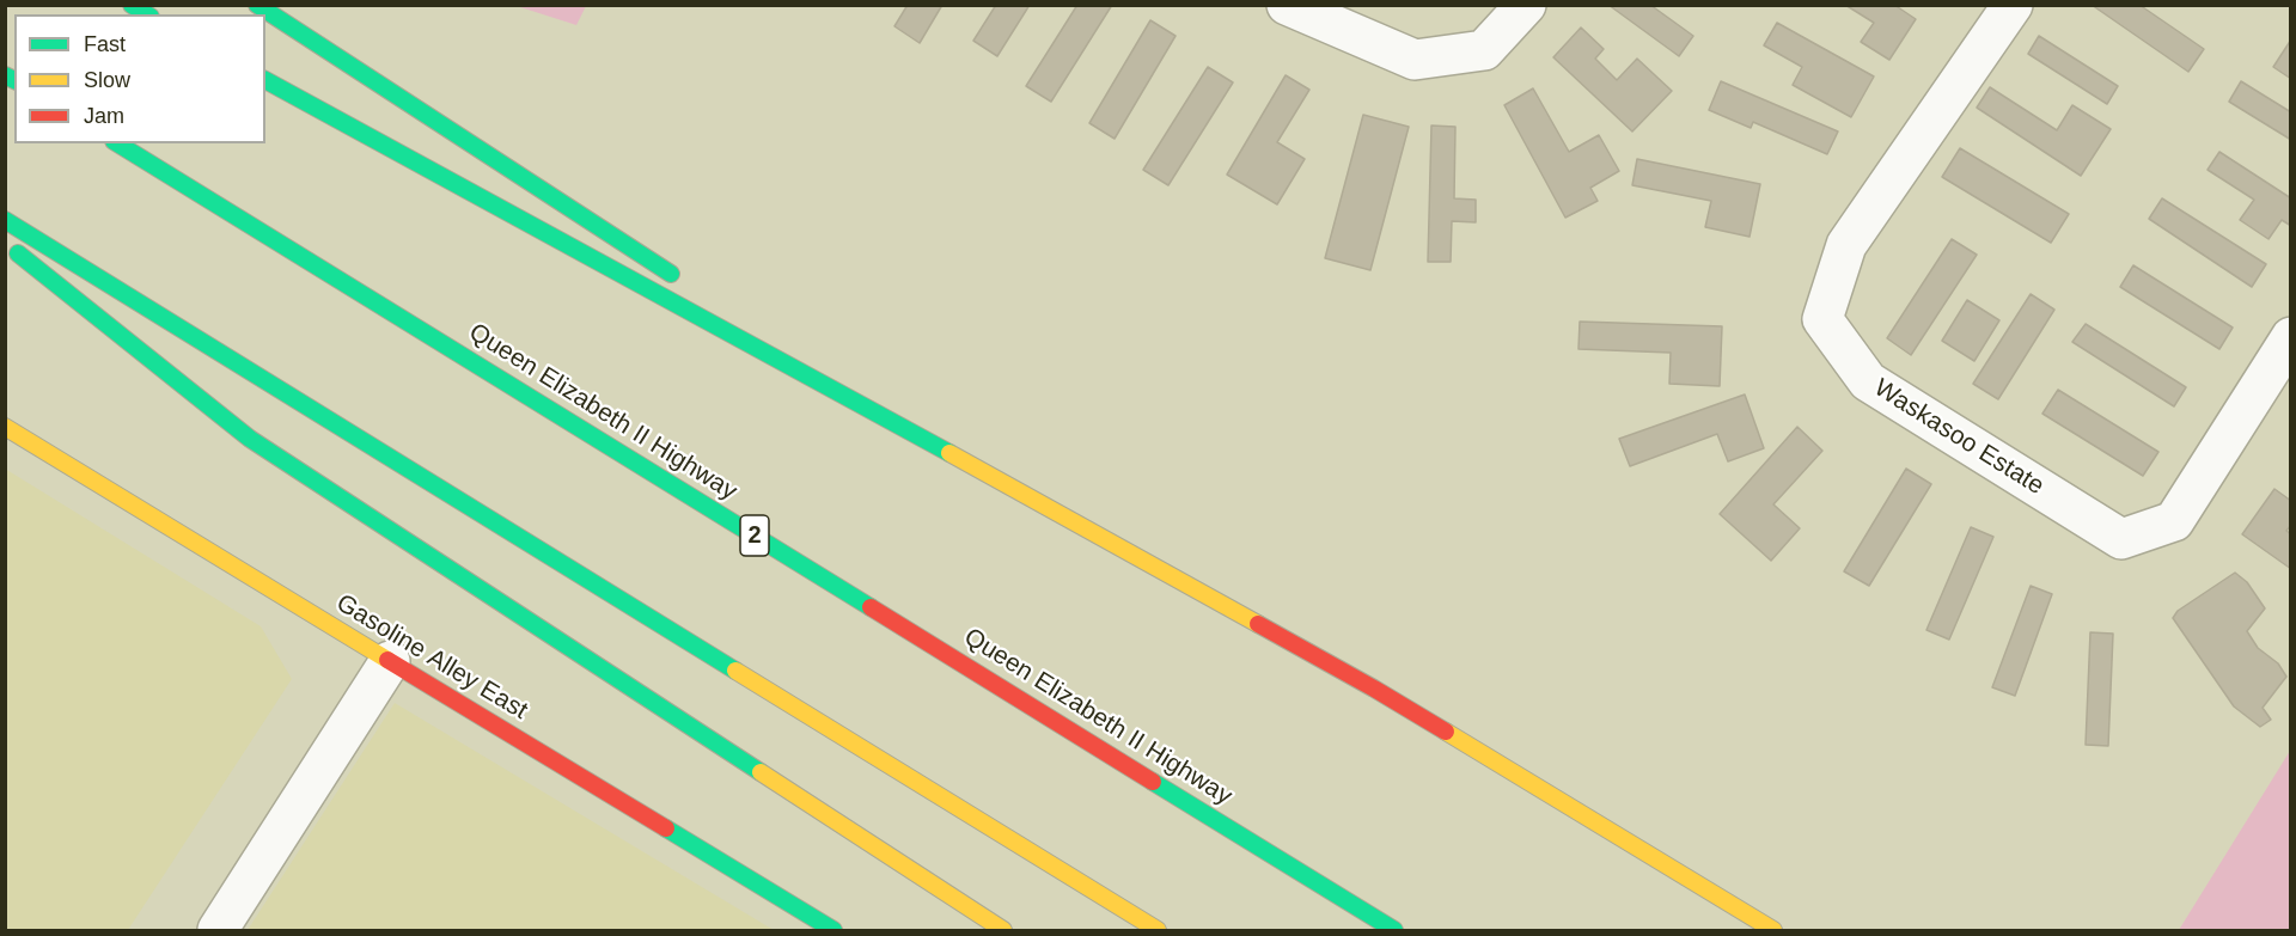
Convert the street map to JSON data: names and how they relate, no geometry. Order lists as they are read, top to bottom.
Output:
{
  "streets": {
    "main road": ["Queen Elizabeth II Highway", "2", "Gasoline Alley East"],
    "street": ["Waskasoo Estate"]
  },
  "legend": ["Fast", "Slow", "Jam"]
}
